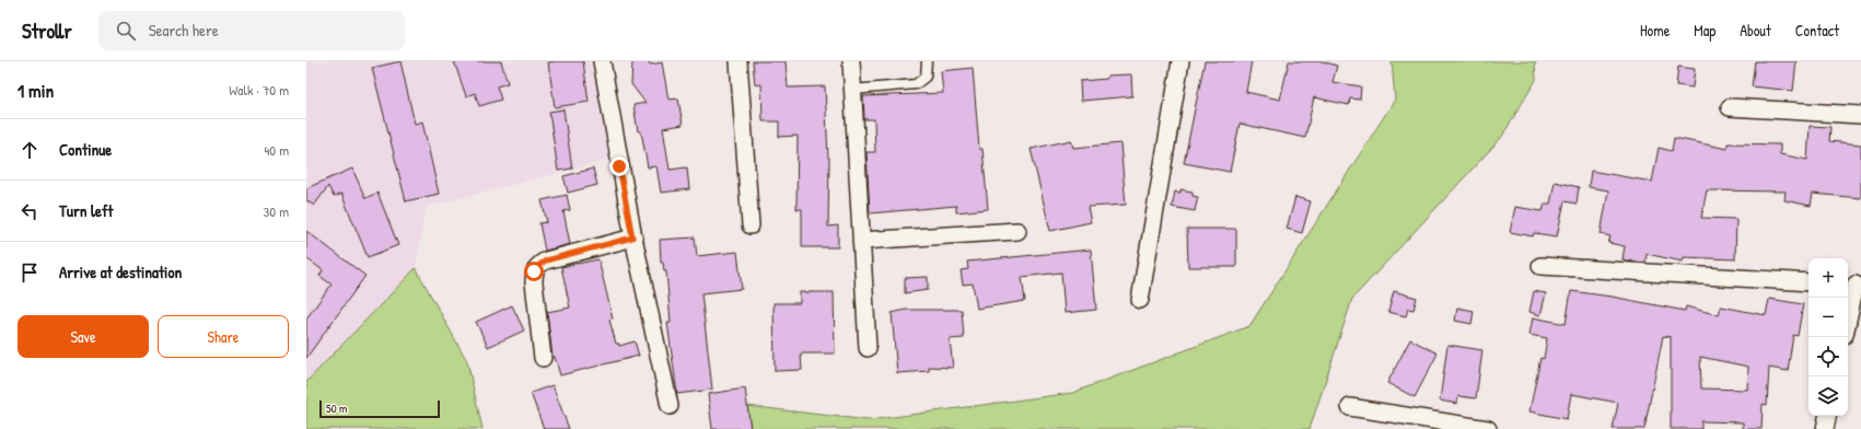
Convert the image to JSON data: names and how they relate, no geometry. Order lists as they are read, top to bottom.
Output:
{
  "scale_bar": "50 m",
  "page": {
    "header": "Strollr",
    "search": "Search here",
    "nav": [
      "Home",
      "Map",
      "About",
      "Contact"
    ],
    "heading": ["1 min", "Walk · 70 m"],
    "list": [
      ["Continue", "40 m"],
      ["Turn left", "30 m"],
      "Arrive at destination"
    ],
    "map_buttons": ["+", "−"],
    "buttons": ["Save", "Share"],
    "scale": "50 m"
  }
}
